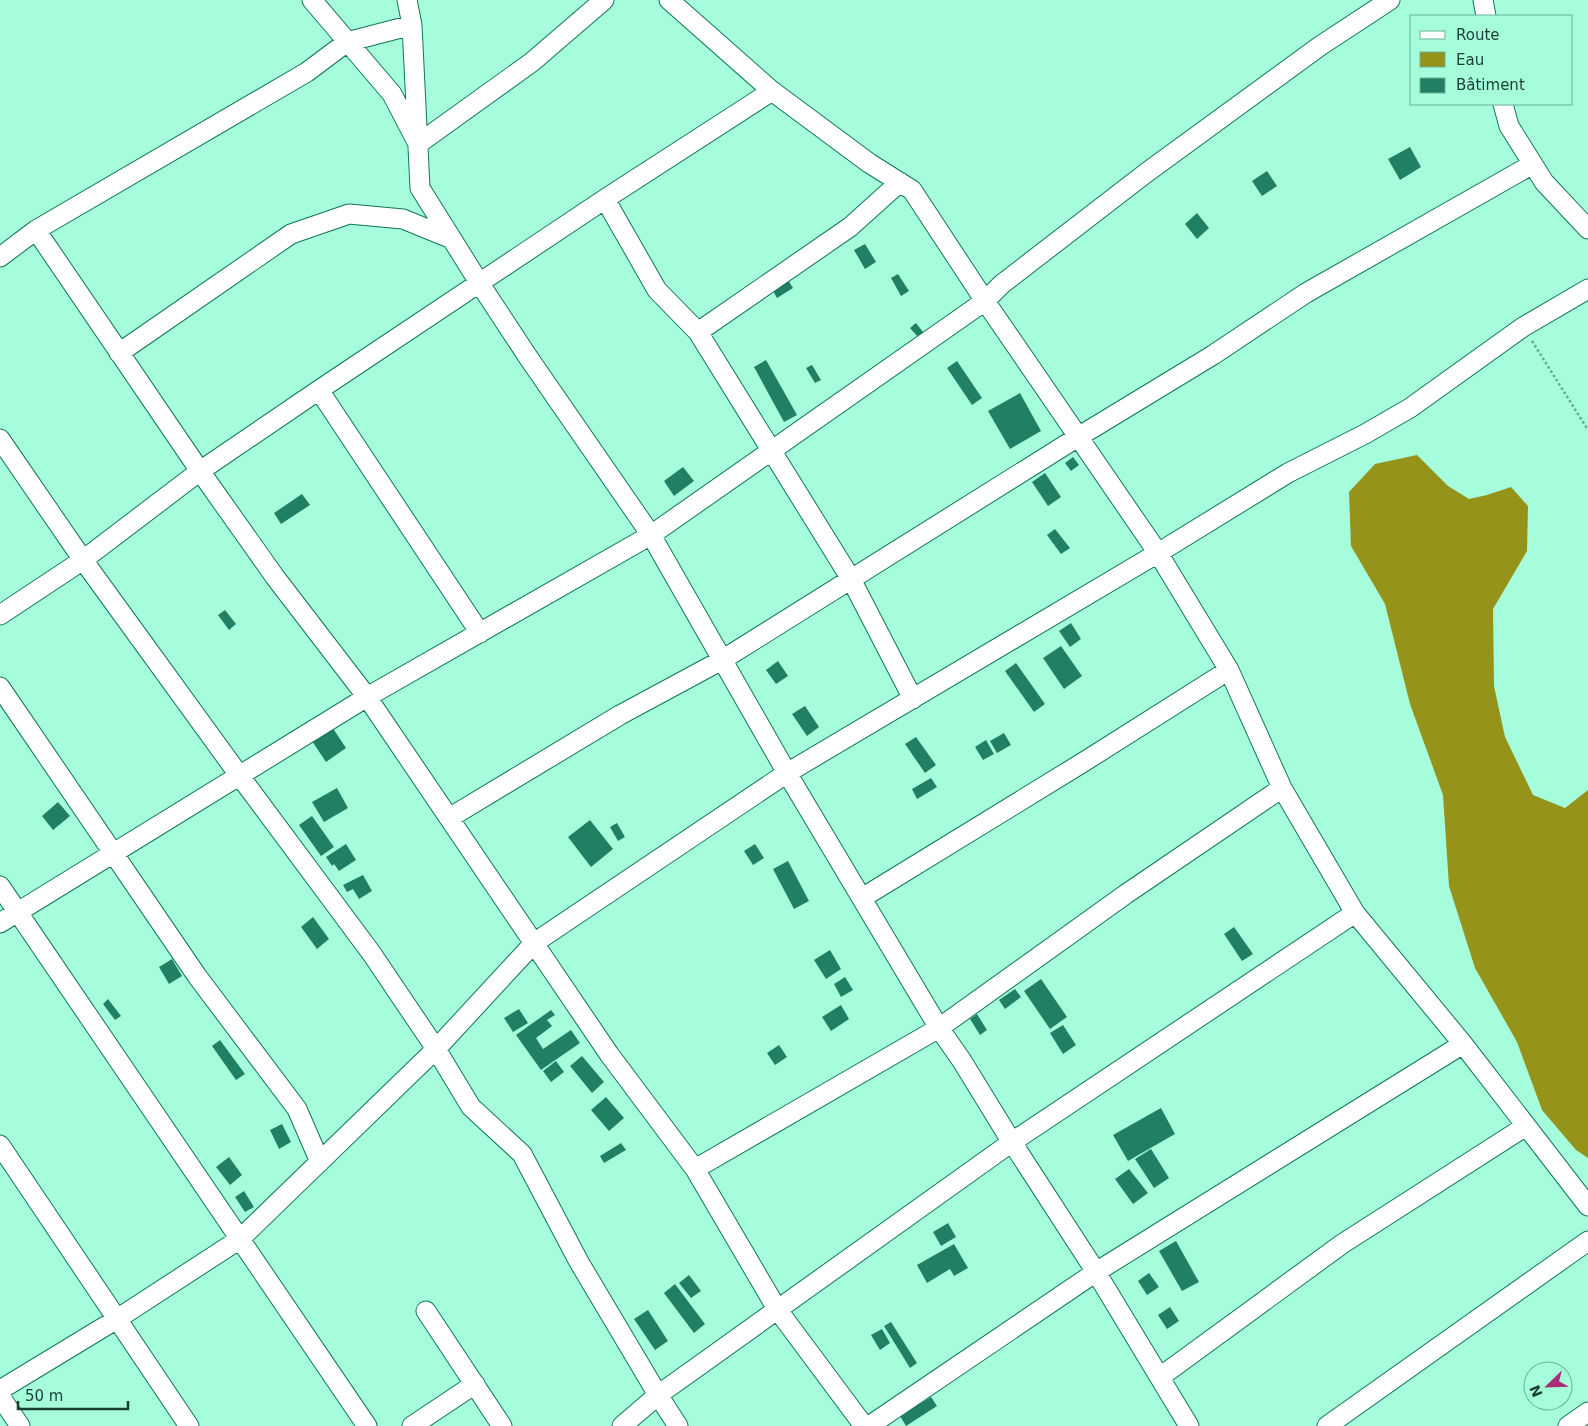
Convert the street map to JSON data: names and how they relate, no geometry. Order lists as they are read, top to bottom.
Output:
{
  "legend": ["Route", "Eau", "Bâtiment"],
  "scale_bar": "50 m",
  "north": "bottom left"
}
